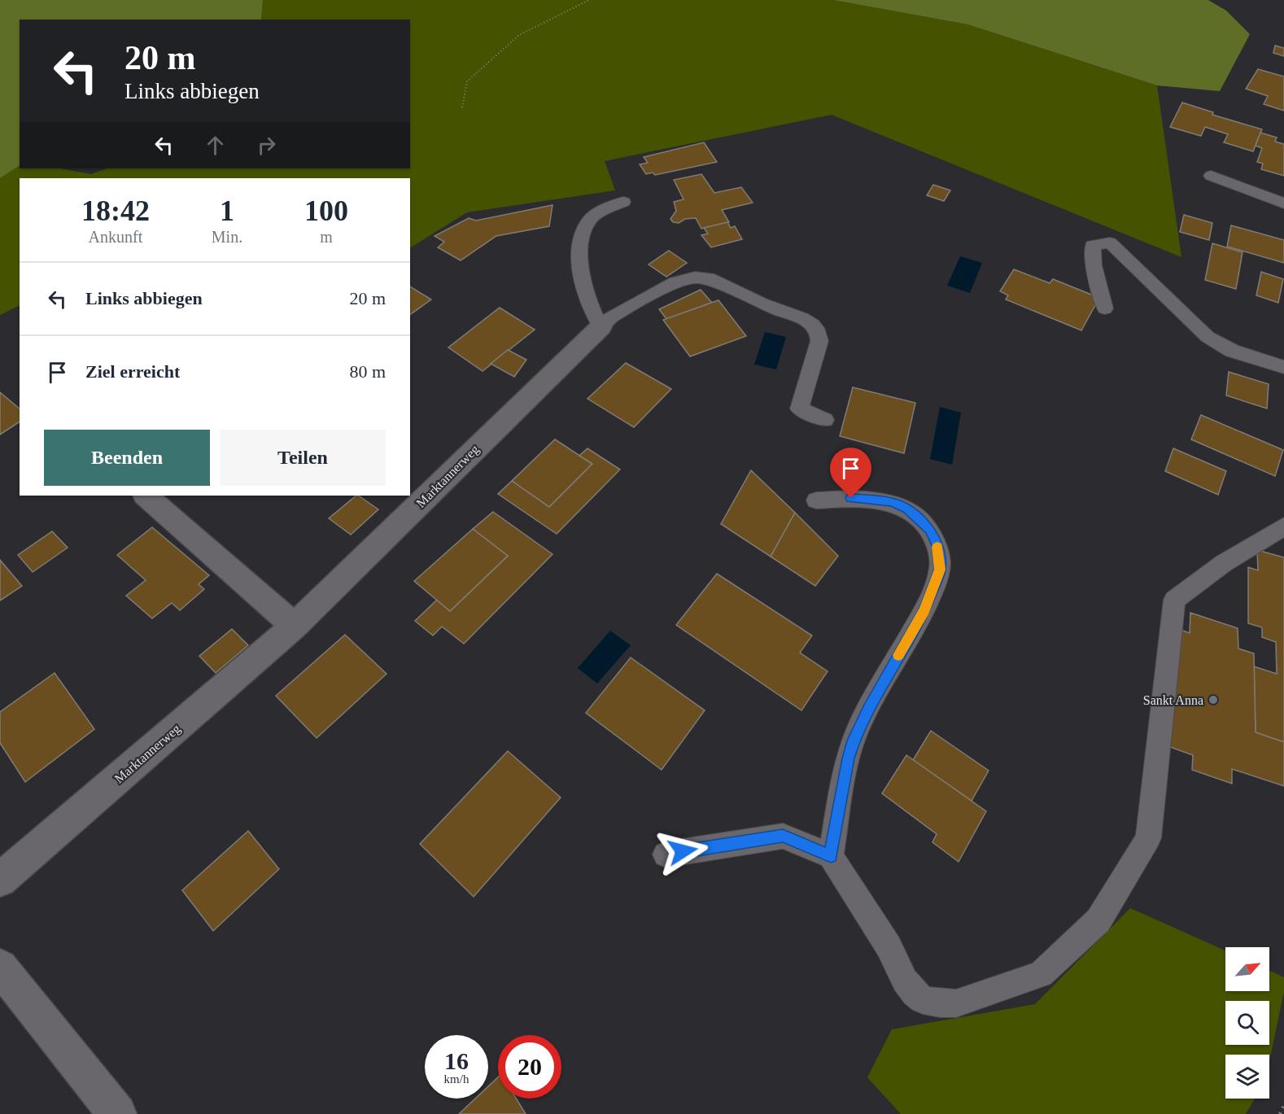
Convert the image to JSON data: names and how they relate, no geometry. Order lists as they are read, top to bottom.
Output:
{
  "streets": {
    "street": ["Marktannerweg"]
  },
  "places": ["Sankt Anna"],
  "north": "top right",
  "page": {
    "turn": ["20 m", "Links abbiegen"],
    "eta": [
      "18:42",
      "Ankunft",
      "1",
      "Min.",
      "100",
      "m"
    ],
    "list": [
      {
        "name": "Links abbiegen",
        "value": "20 m"
      },
      {
        "name": "Ziel erreicht",
        "value": "80 m"
      }
    ],
    "buttons": ["Beenden", "Teilen"],
    "speed": "16 km/h",
    "limit": "20"
  }
}
